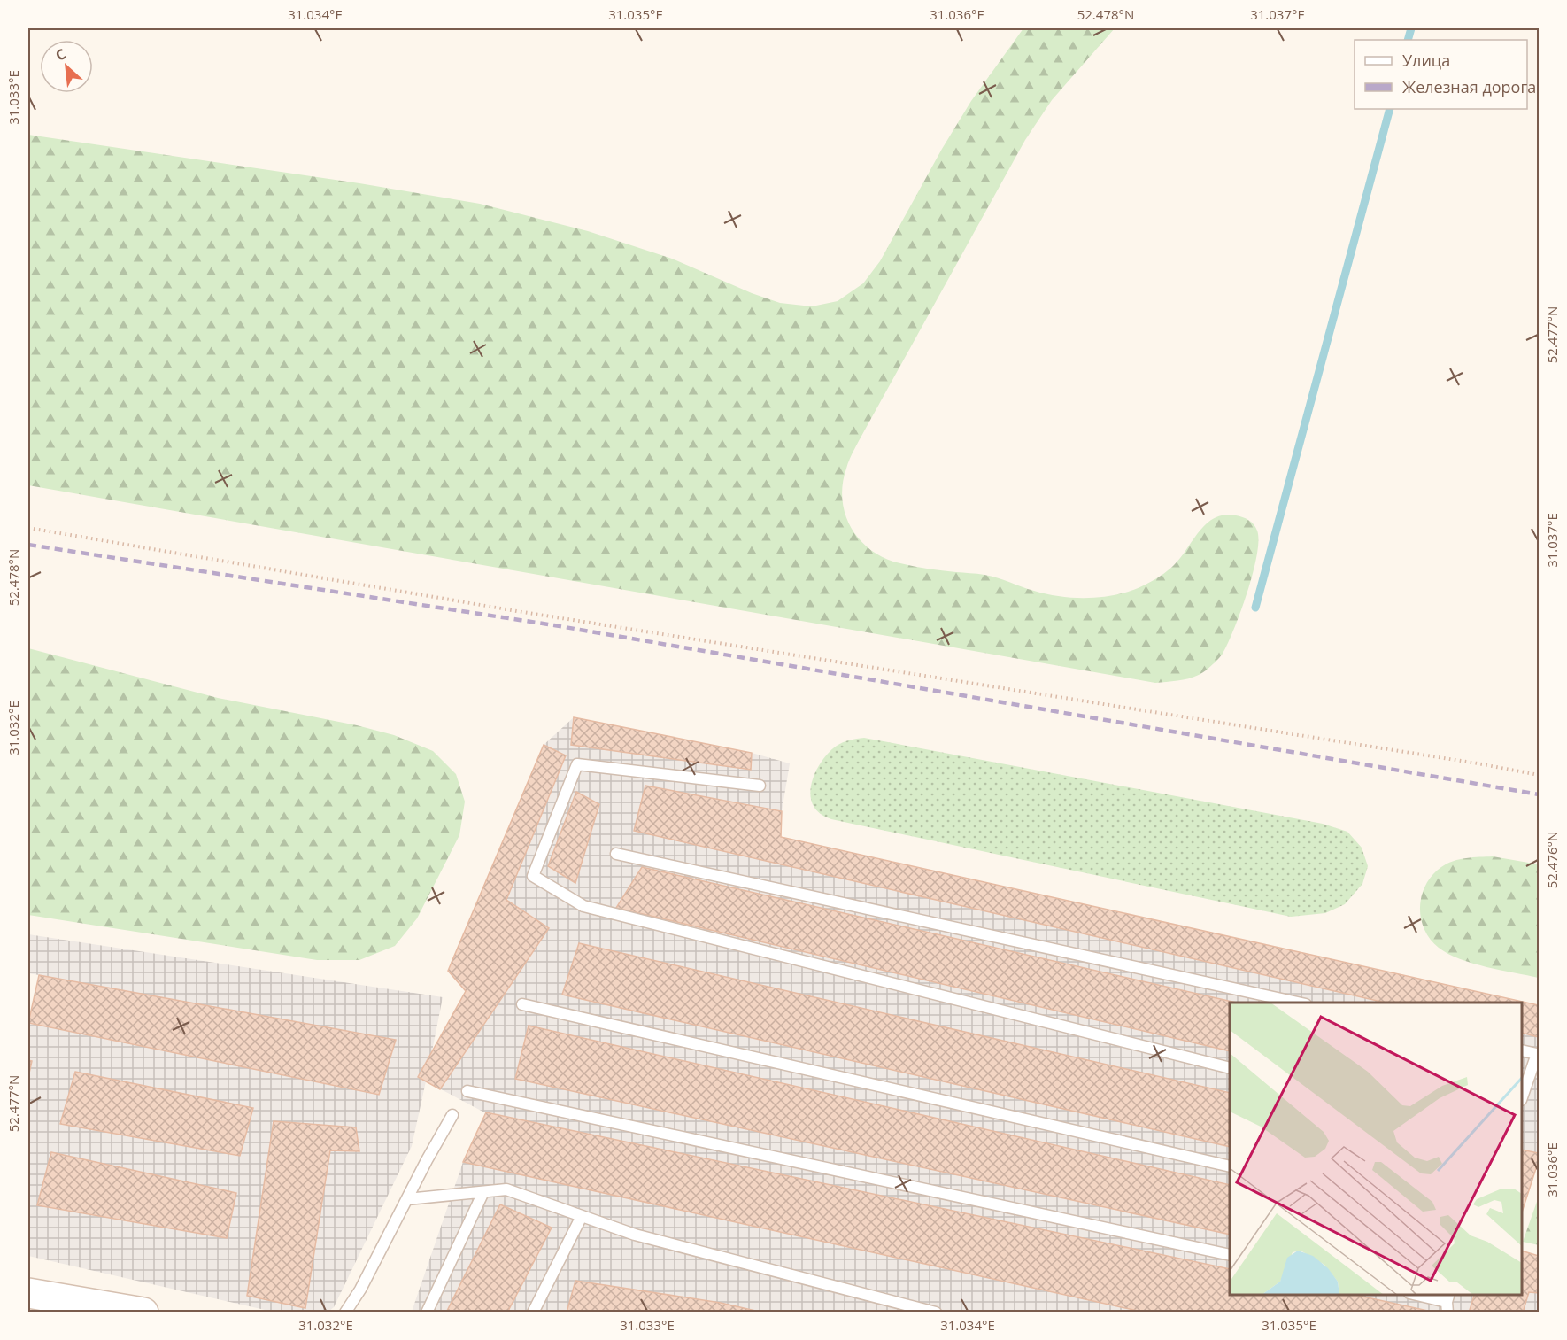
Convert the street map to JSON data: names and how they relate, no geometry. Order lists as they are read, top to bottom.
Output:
{
  "legend": ["Улица", "Железная дорога"],
  "north": "top left",
  "coordinates": [
    "31.034°E",
    "31.035°E",
    "31.036°E",
    "52.478°N",
    "31.037°E",
    "31.033°E",
    "52.477°N",
    "31.032°E",
    "52.476°N"
  ]
}
